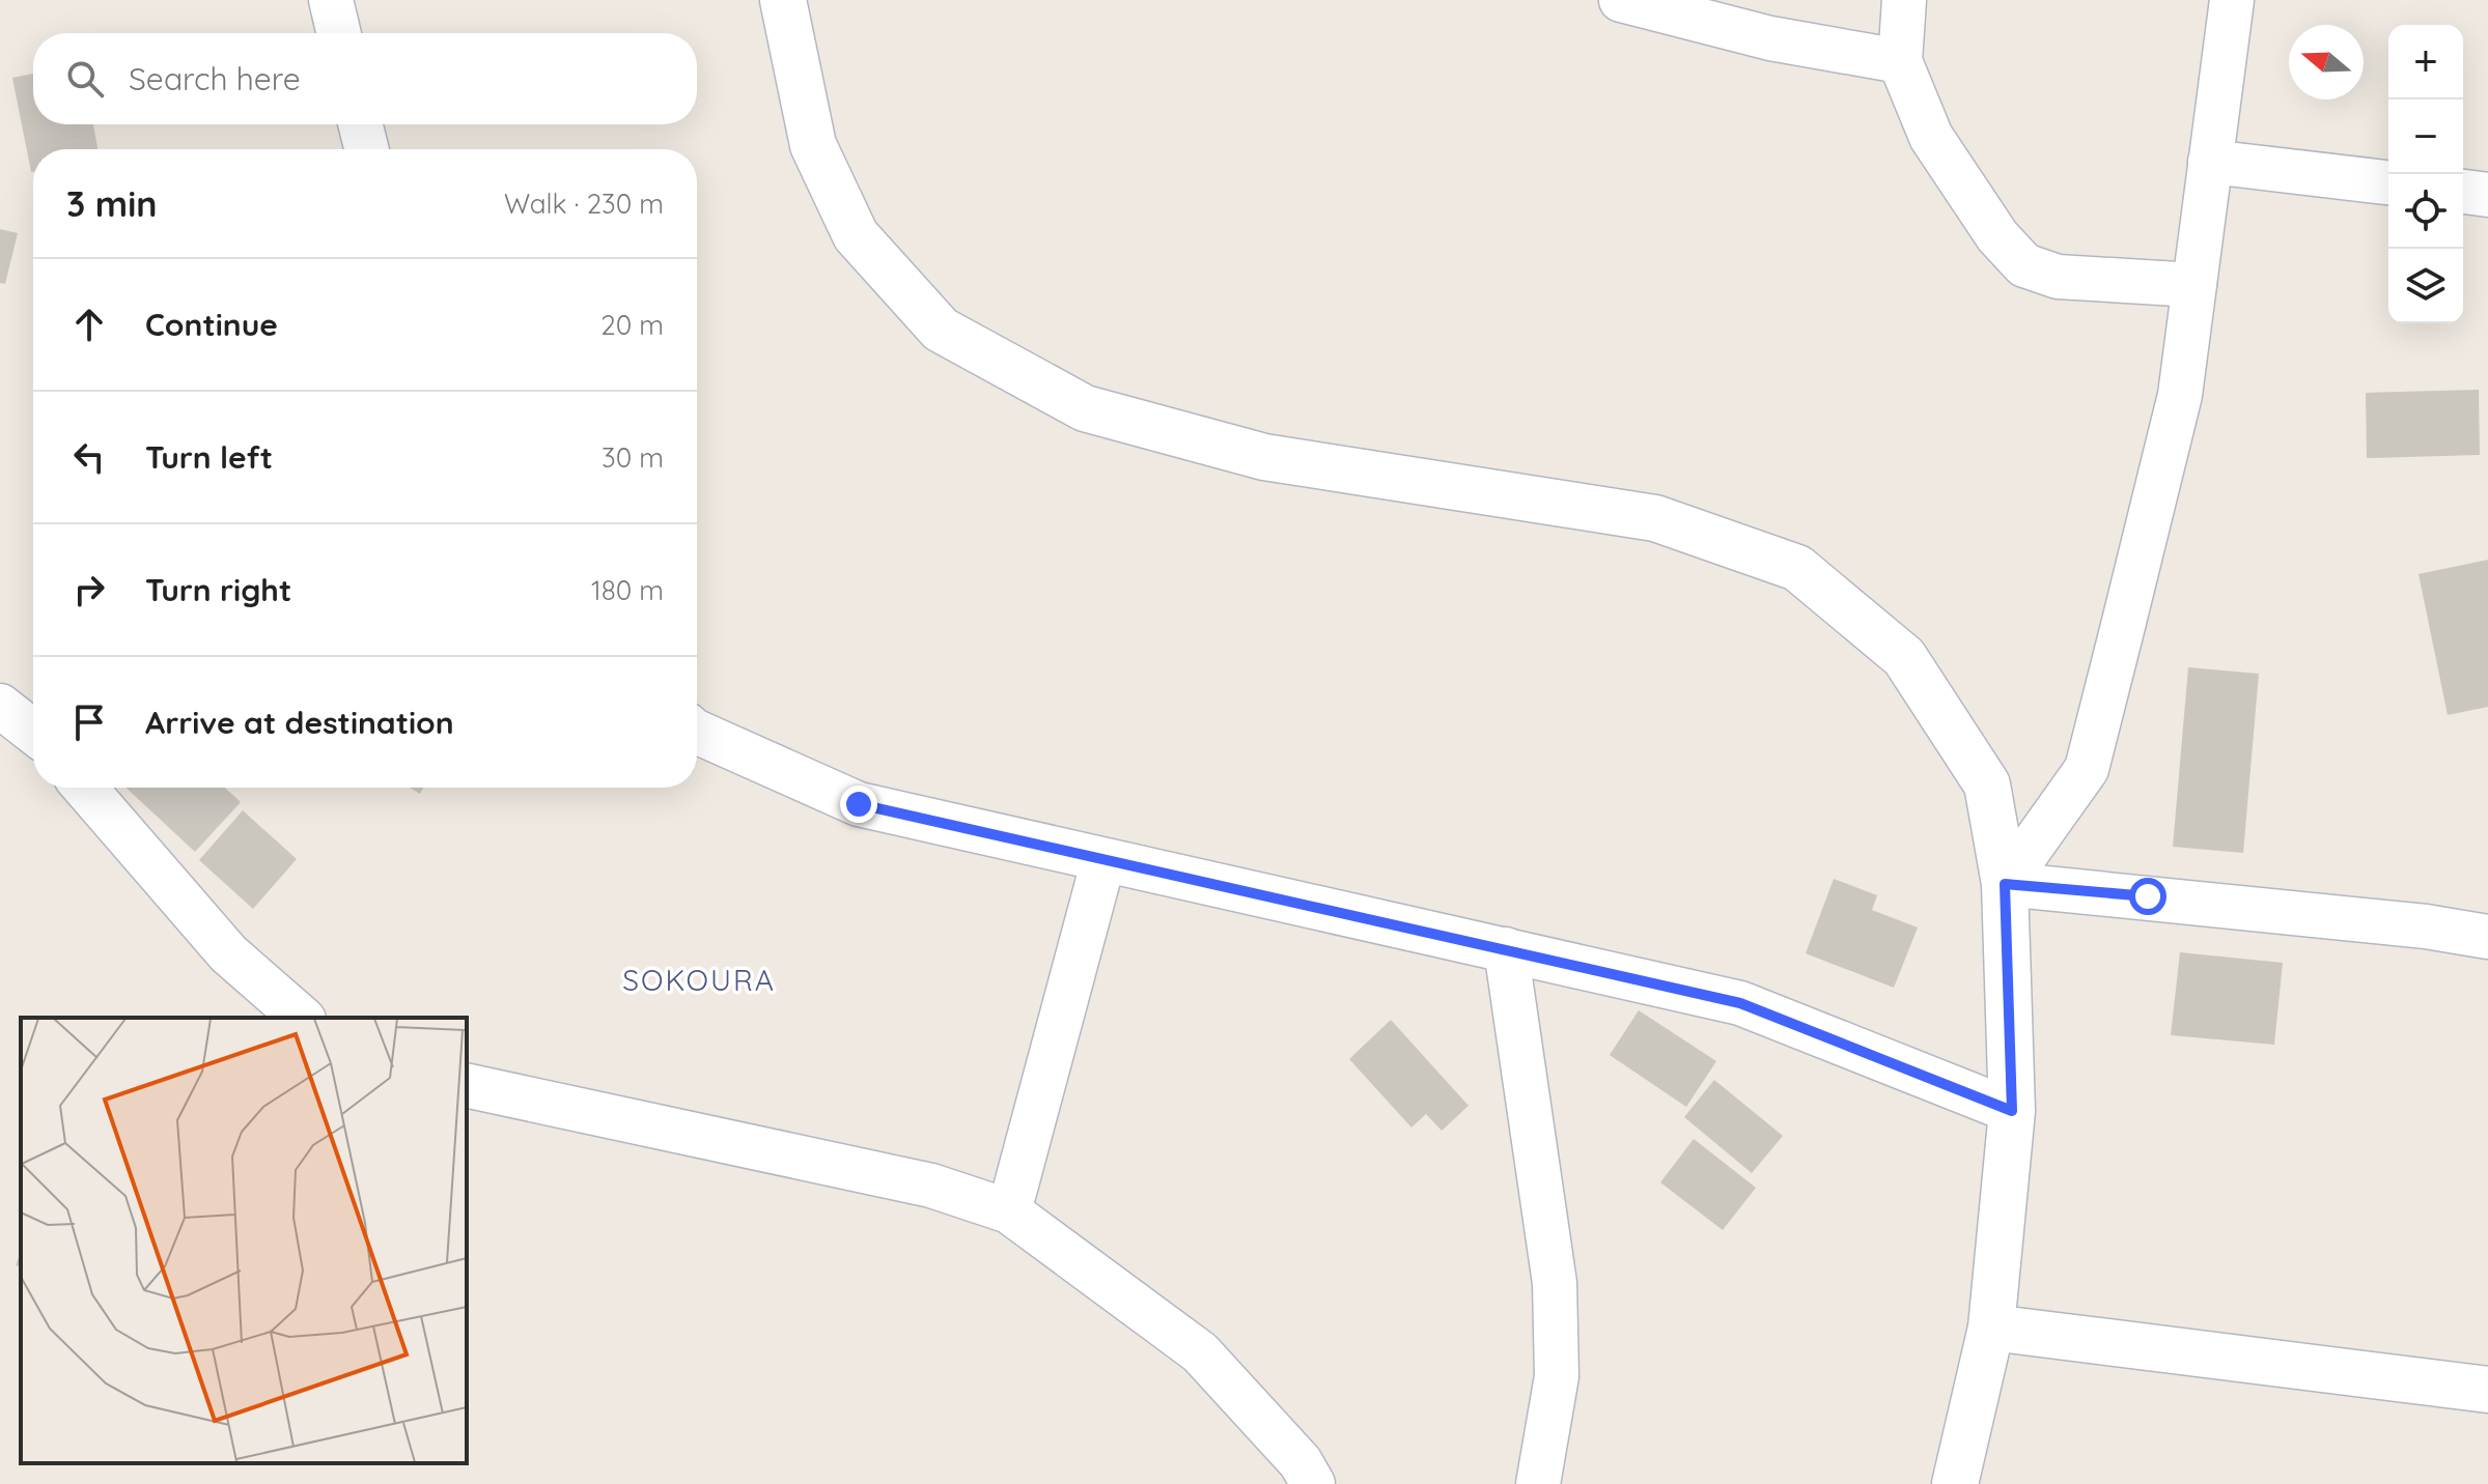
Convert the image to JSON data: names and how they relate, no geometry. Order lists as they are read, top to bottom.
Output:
{
  "districts": ["SOKOURA"],
  "north": "left",
  "page": {
    "map_buttons": ["+", "−"],
    "search": "Search here",
    "heading": ["3 min", "Walk · 230 m"],
    "list": [
      ["Continue", "20 m"],
      ["Turn left", "30 m"],
      ["Turn right", "180 m"],
      "Arrive at destination"
    ]
  }
}
